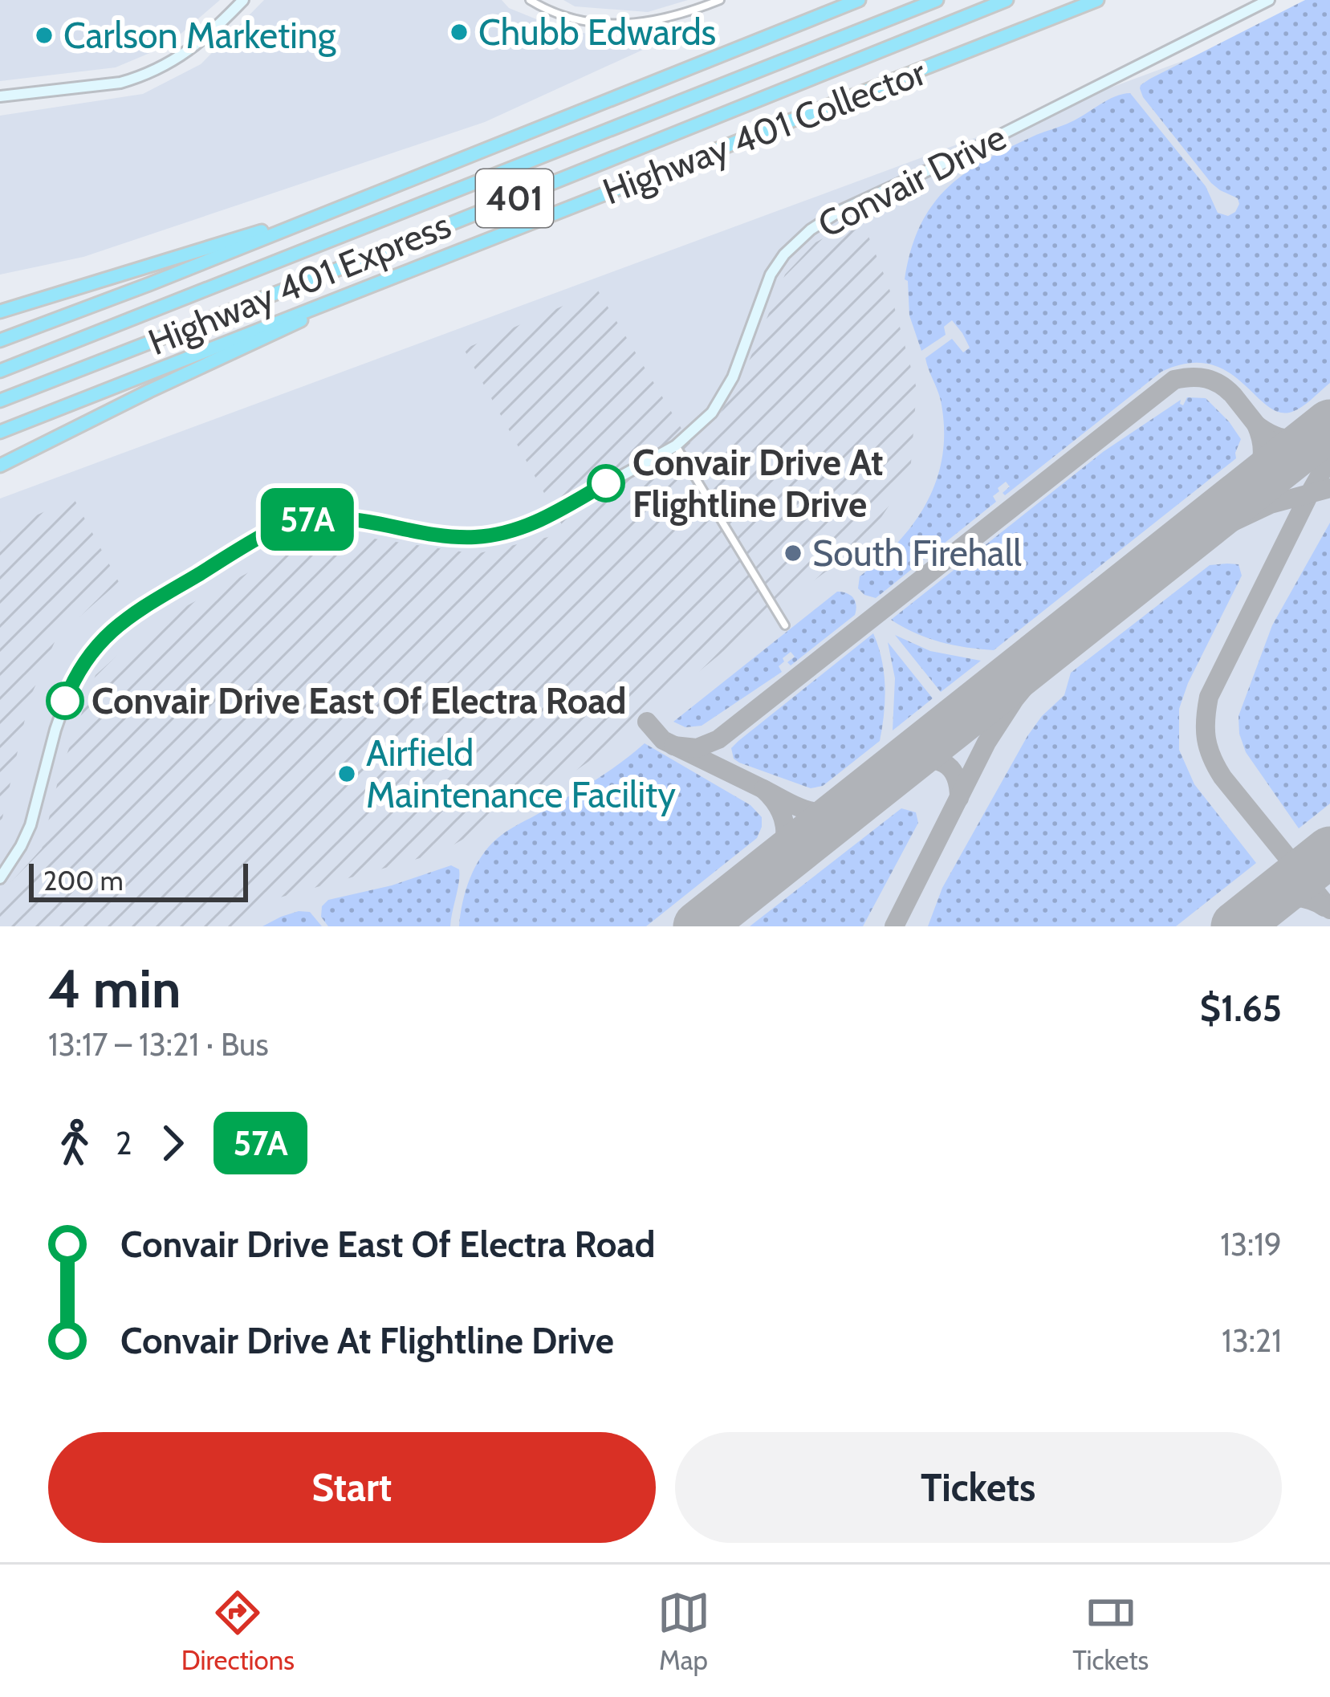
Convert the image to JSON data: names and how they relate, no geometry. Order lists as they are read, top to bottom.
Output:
{
  "streets": {
    "highway": ["Highway 401 Collector", "401", "Highway 401 Express"],
    "street": ["Convair Drive"]
  },
  "places": [
    "Chubb Edwards",
    "Carlson Marketing",
    "Convair Drive At Flightline Drive",
    "South Firehall",
    "Convair Drive East Of Electra Road",
    "Airfield Maintenance Facility"
  ],
  "lines": ["bus line 57A"],
  "scale_bar": "200 m",
  "page": {
    "on_map": "57A",
    "scale": "200 m",
    "heading": ["4 min", "13:17 – 13:21 · Bus", "$1.65"],
    "legs": ["2", "57A"],
    "list": [
      {
        "name": "Convair Drive East Of Electra Road",
        "value": "13:19"
      },
      {
        "name": "Convair Drive At Flightline Drive",
        "value": "13:21"
      }
    ],
    "buttons": ["Start", "Tickets"],
    "tabs": ["Directions", "Map", "Tickets"]
  }
}
